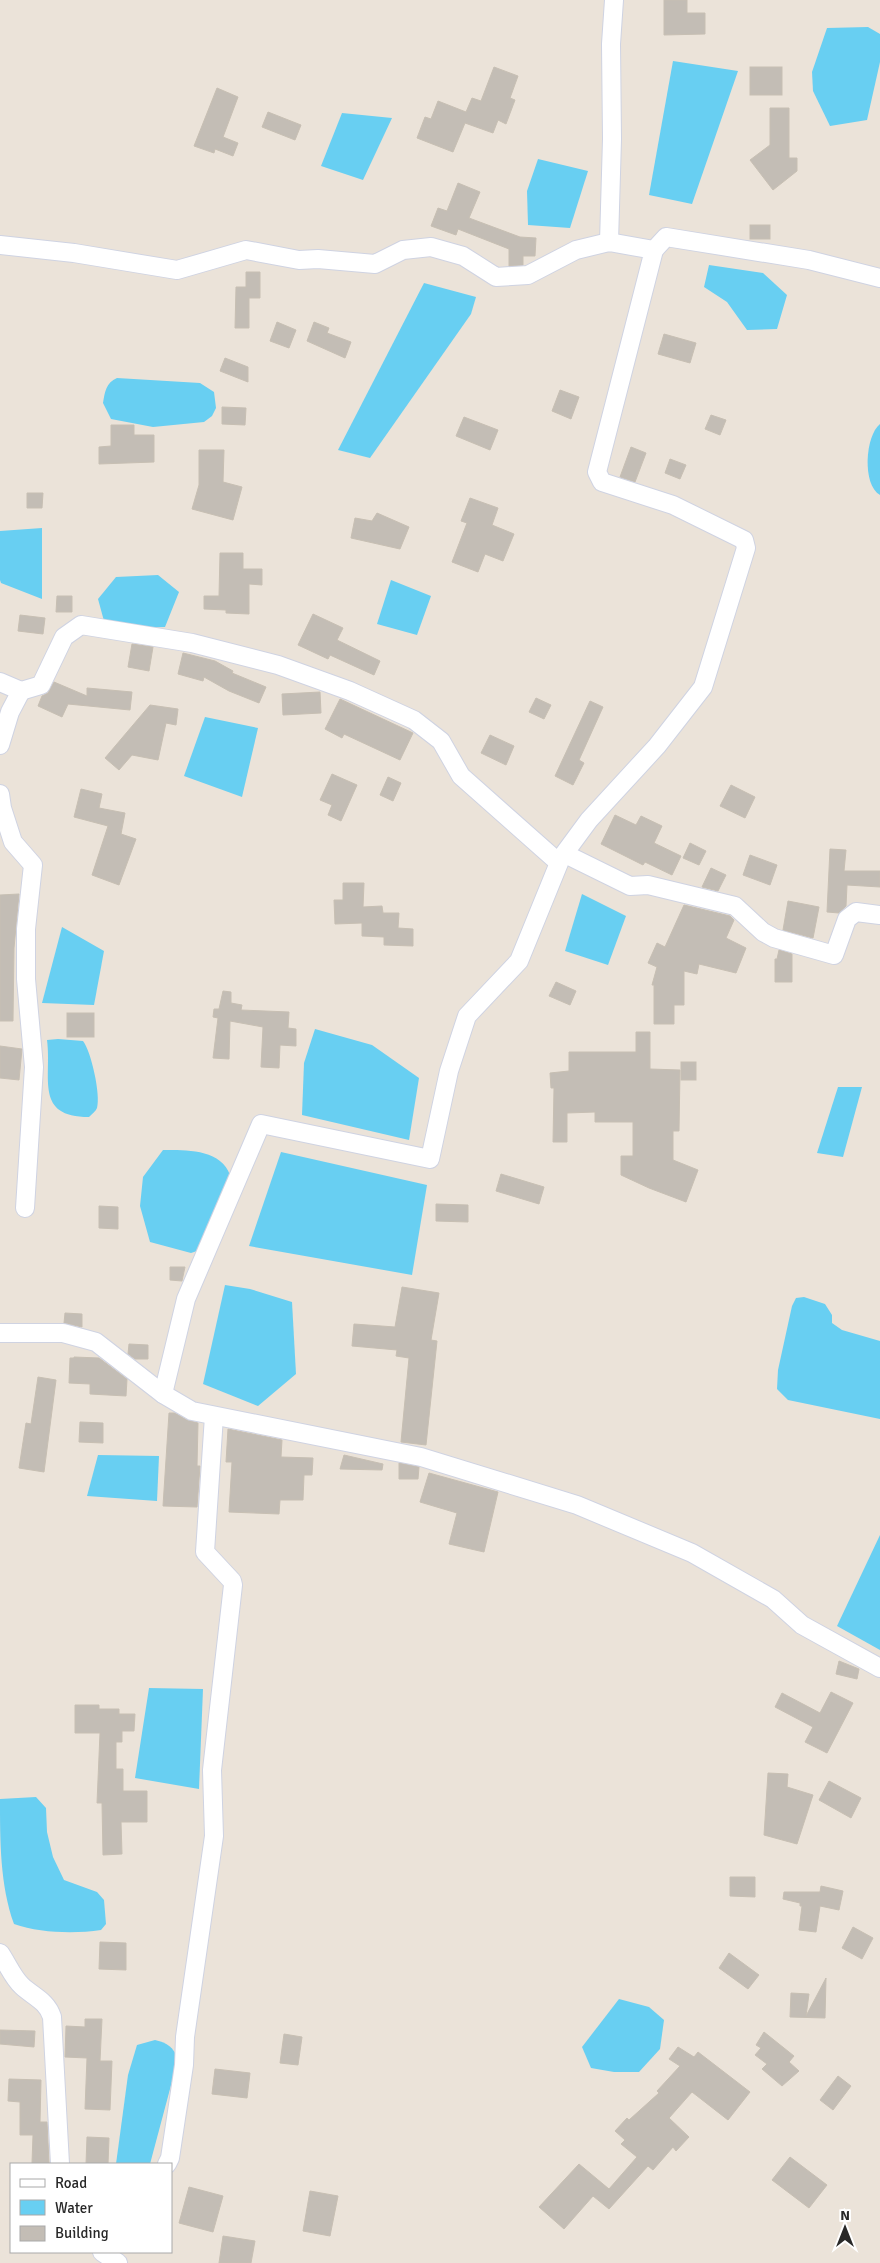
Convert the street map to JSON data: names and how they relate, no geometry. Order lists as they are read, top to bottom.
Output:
{
  "legend": ["Road", "Water", "Building"],
  "north": "top"
}
